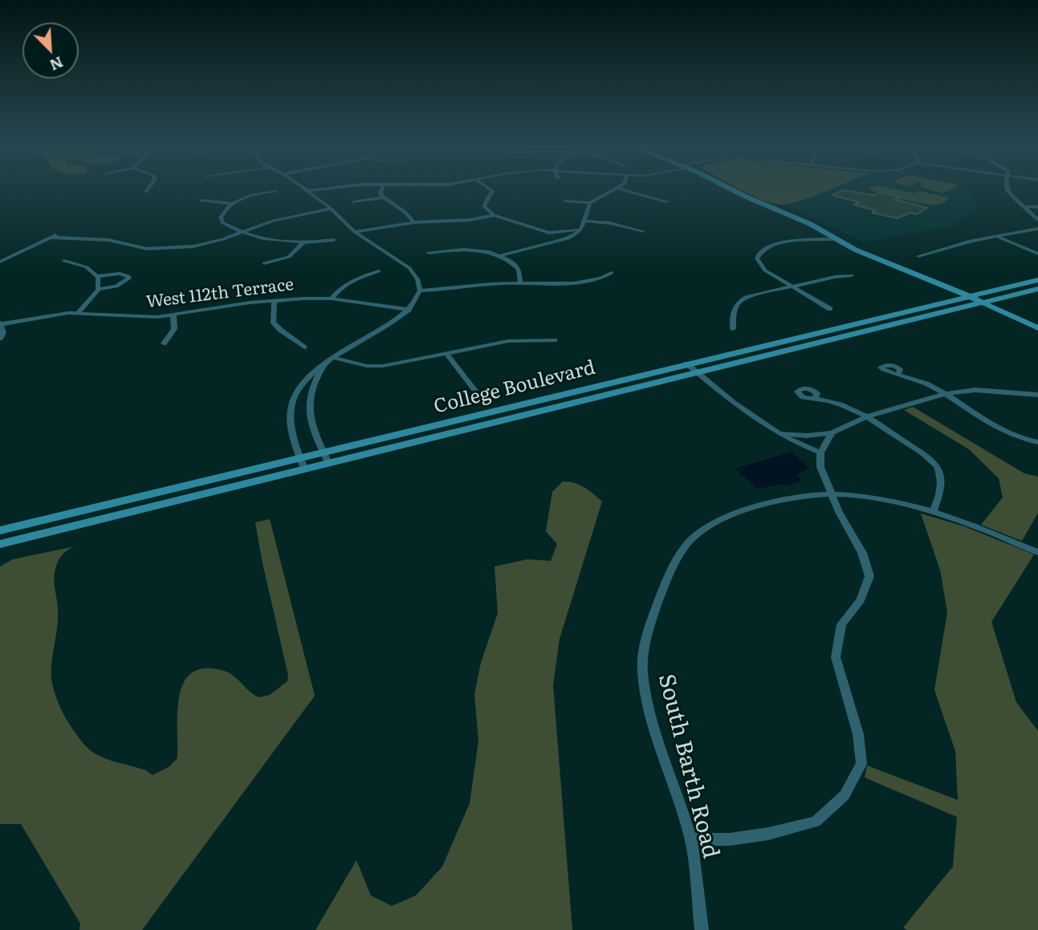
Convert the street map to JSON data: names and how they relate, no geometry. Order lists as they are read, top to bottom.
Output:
{
  "streets": {
    "street": ["West 112th Terrace", "College Boulevard", "South Barth Road"]
  },
  "north": "bottom right"
}
